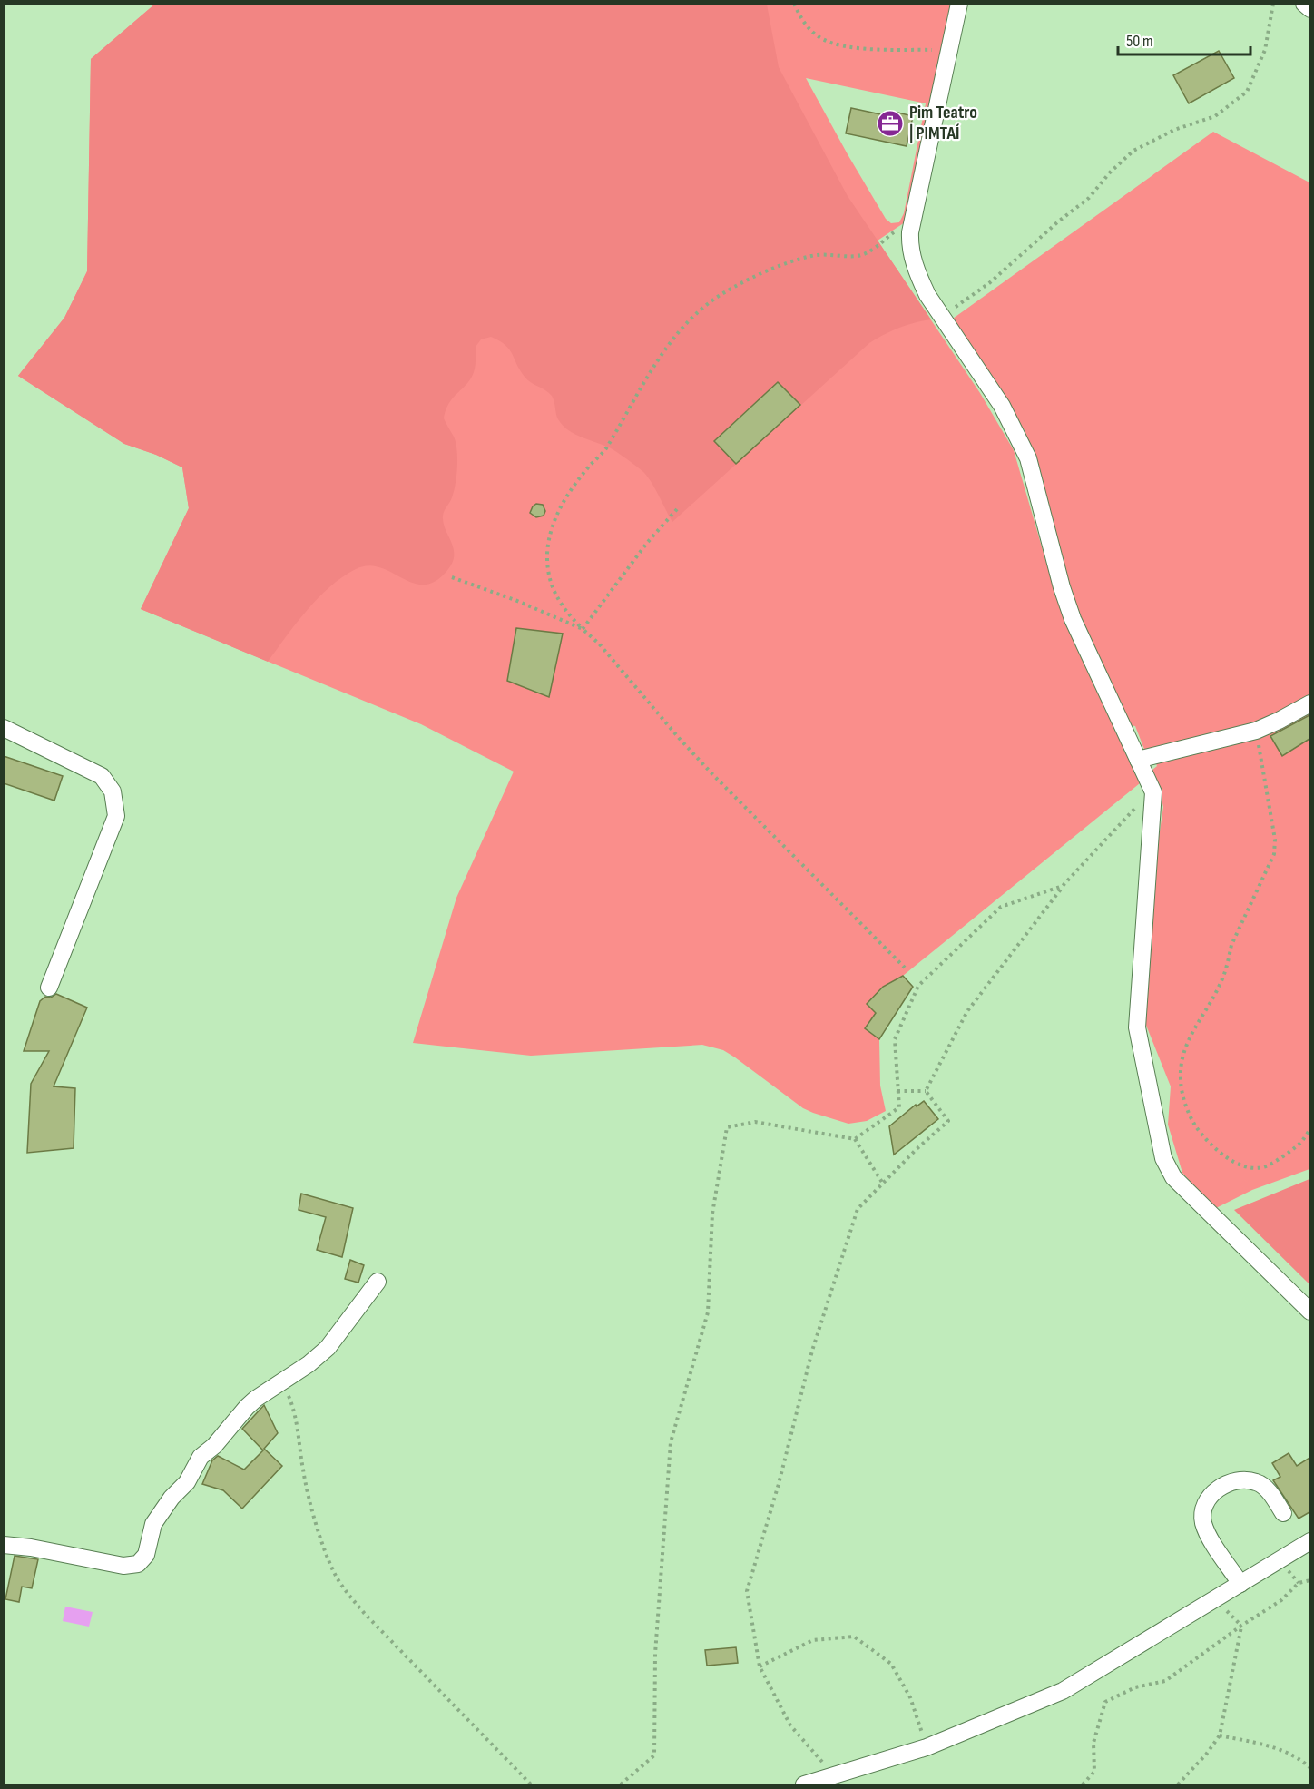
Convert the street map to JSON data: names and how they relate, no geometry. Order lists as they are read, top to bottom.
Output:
{
  "places": {
    "office": ["Pim Teatro | PIMTAÍ"]
  },
  "scale_bar": "50 m"
}
